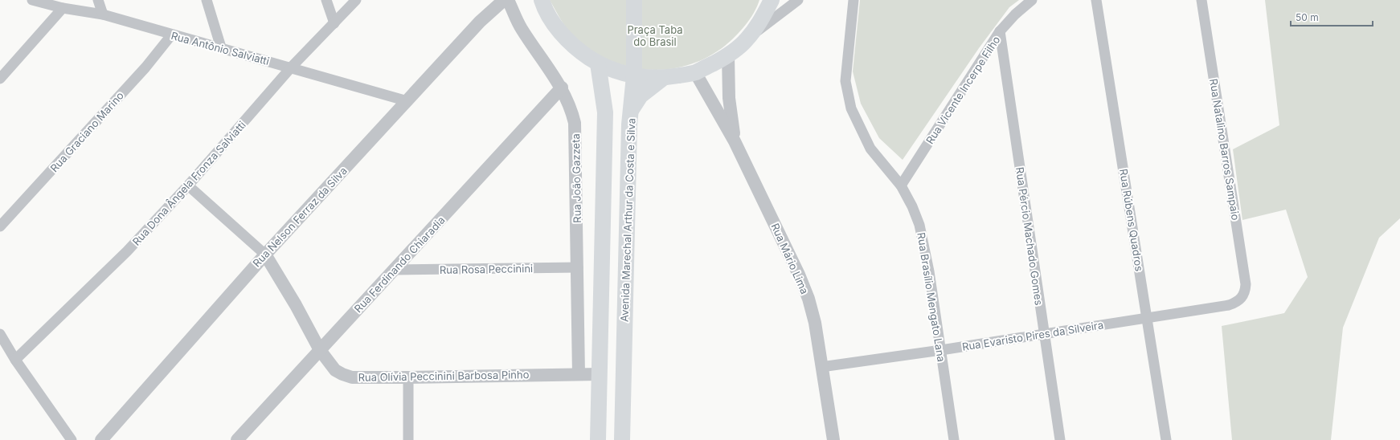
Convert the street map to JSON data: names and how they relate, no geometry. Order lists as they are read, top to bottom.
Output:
{
  "streets": {
    "main road": ["Avenida Marechal Arthur da Costa e Silva"],
    "street": [
      "Rua Antônio Salviatti",
      "Rua Vicente Incerpe Filho",
      "Rua Graciano Marino",
      "Rua Natalino Barros Sampaio",
      "Rua João Gazzeta",
      "Rua Dona Ângela Fronza Salviatti",
      "Rua Nelson Ferraz da Silva",
      "Rua Rúbens Quadros",
      "Rua Pércio Machado Gomes",
      "Rua Mário Lima",
      "Rua Ferdinando Chiaradia",
      "Rua Rosa Peccinini",
      "Rua Brasílio Mengato Lana",
      "Rua Evaristo Pires da Silveira",
      "Rua Olívia Peccinini Barbosa Pinho"
    ]
  },
  "crossings": [
    ["Rua Antônio Salviatti", "Rua Graciano Marino"],
    ["Rua Antônio Salviatti", "Rua Dona Ângela Fronza Salviatti"],
    ["Rua Antônio Salviatti", "Rua Nelson Ferraz da Silva"],
    ["Rua Vicente Incerpe Filho", "Rua Pércio Machado Gomes"],
    ["Rua Vicente Incerpe Filho", "Rua Brasílio Mengato Lana"],
    ["Rua Natalino Barros Sampaio", "Rua Evaristo Pires da Silveira"],
    ["Rua João Gazzeta", "Rua Ferdinando Chiaradia"],
    ["Rua João Gazzeta", "Rua Rosa Peccinini"],
    ["Rua João Gazzeta", "Rua Olívia Peccinini Barbosa Pinho"],
    ["Rua Dona Ângela Fronza Salviatti", "Rua Olívia Peccinini Barbosa Pinho"],
    ["Rua Nelson Ferraz da Silva", "Rua Olívia Peccinini Barbosa Pinho"],
    ["Rua Rúbens Quadros", "Rua Evaristo Pires da Silveira"],
    ["Rua Pércio Machado Gomes", "Rua Evaristo Pires da Silveira"],
    ["Rua Mário Lima", "Rua Evaristo Pires da Silveira"],
    ["Rua Ferdinando Chiaradia", "Rua Rosa Peccinini"],
    ["Rua Ferdinando Chiaradia", "Rua Olívia Peccinini Barbosa Pinho"],
    ["Rua Brasílio Mengato Lana", "Rua Evaristo Pires da Silveira"]
  ],
  "parks": ["Praça Taba do Brasil"],
  "scale_bar": "50 m"
}
